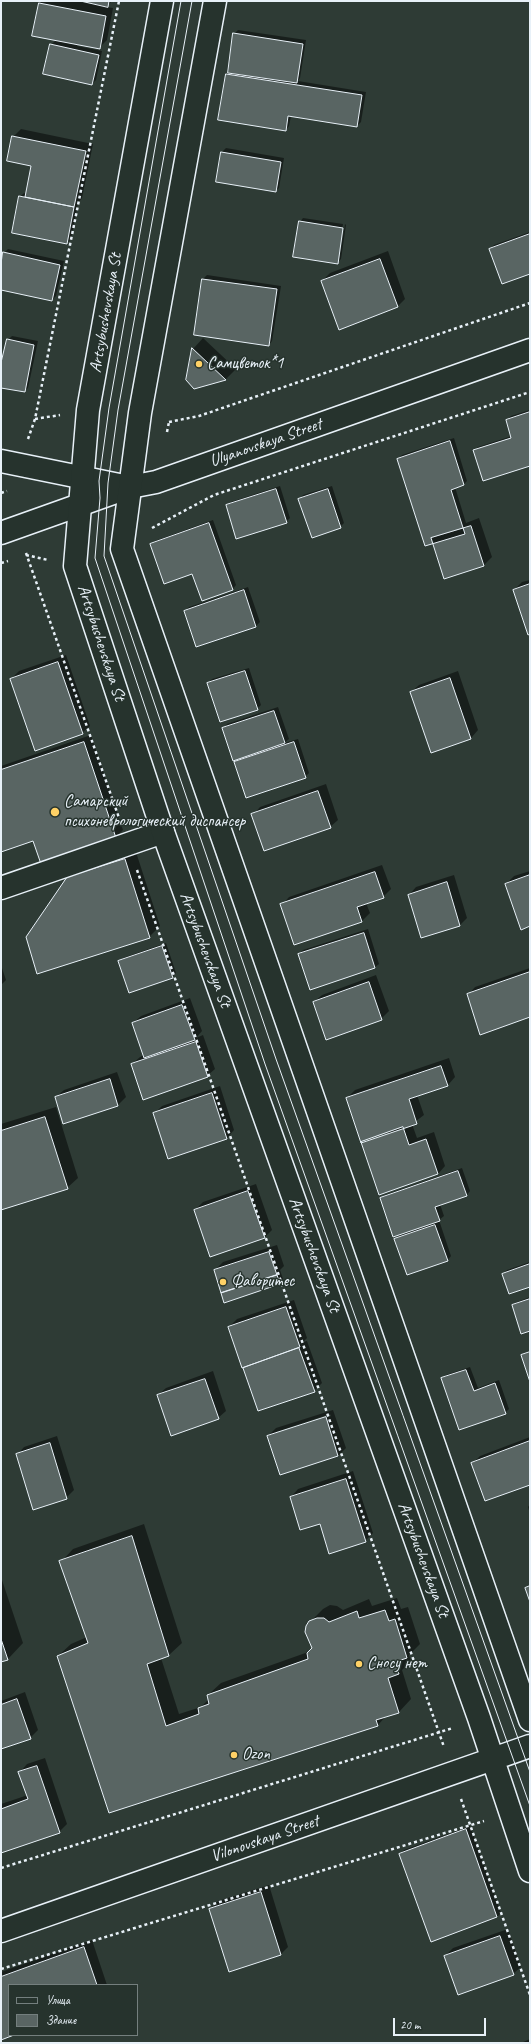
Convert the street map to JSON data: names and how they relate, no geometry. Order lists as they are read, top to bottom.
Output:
{
  "streets": {
    "main road": ["Artsybushevskaya St", "Ulyanovskaya Street", "Vilonovskaya Street"]
  },
  "crossings": [
    ["Artsybushevskaya St", "Ulyanovskaya Street"],
    ["Artsybushevskaya St", "Vilonovskaya Street"]
  ],
  "places": [
    "Самцветок*1",
    "Самарский психоневрологический диспансер",
    "Фаворитес",
    "Сносу нет",
    "Ozon"
  ],
  "legend": ["Улица", "Здание"],
  "scale_bar": "20 m"
}
